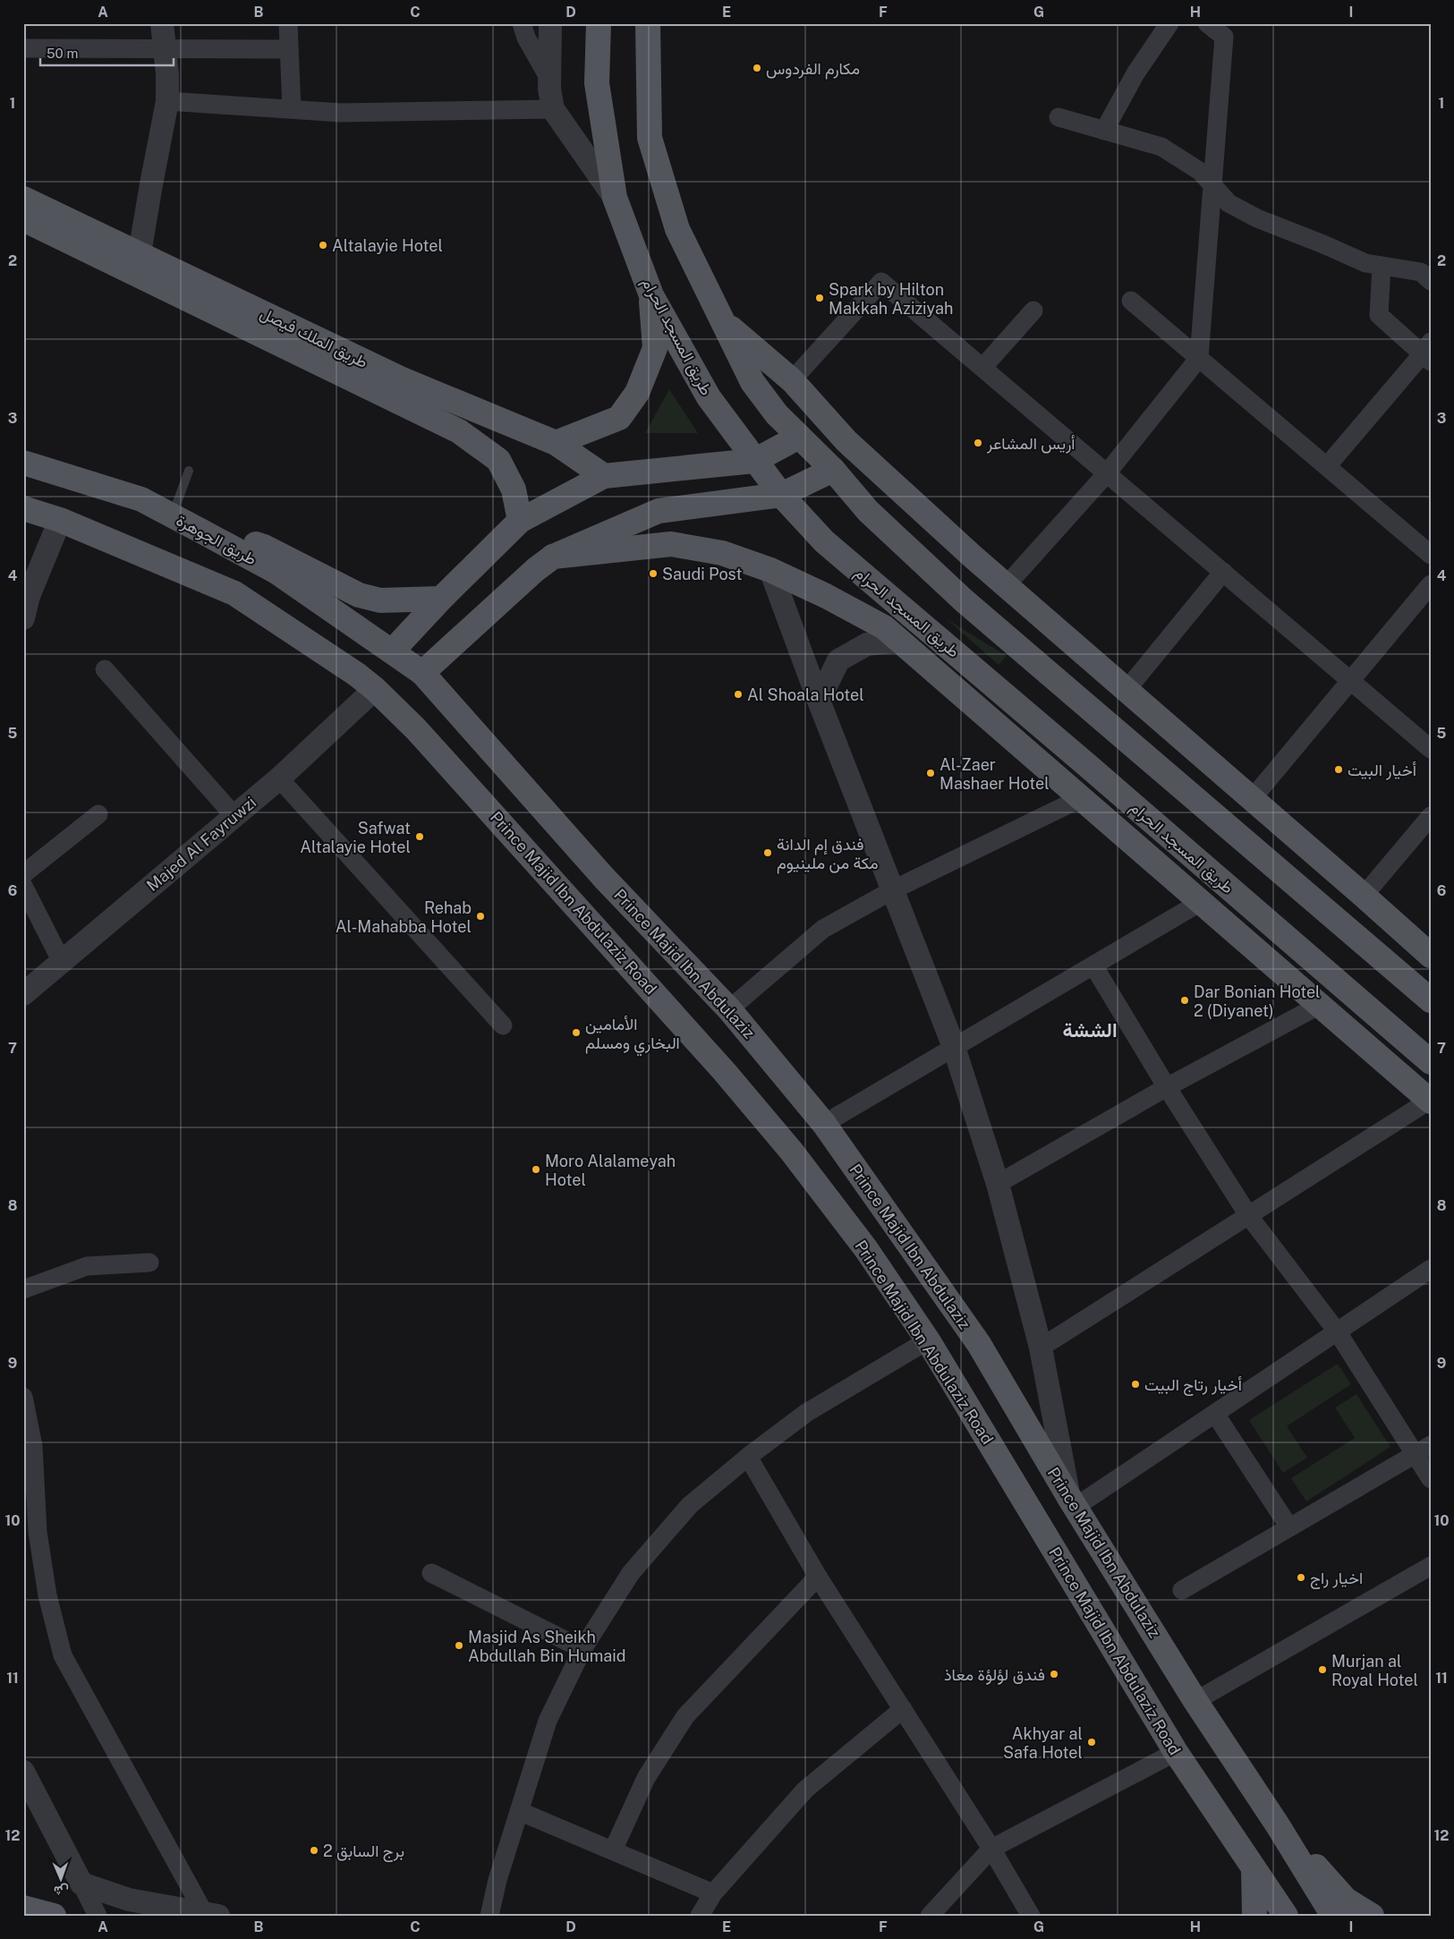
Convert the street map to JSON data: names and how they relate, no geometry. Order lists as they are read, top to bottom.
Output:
{
  "streets": {
    "main road": [
      "طريق المسجد الحرام",
      "طريق الملك فيصل",
      "طريق الجوهرة",
      "Prince Majid Ibn Abdulaziz Road",
      "Prince Majid Ibn Abdulaziz"
    ],
    "street": ["Majed Al Fayruwzi"]
  },
  "crossings": [
    ["طريق الجوهرة", "Prince Majid Ibn Abdulaziz"],
    ["Majed Al Fayruwzi", "Prince Majid Ibn Abdulaziz Road"]
  ],
  "districts": ["الششة"],
  "places": [
    "مكارم الفردوس",
    "Altalayie Hotel",
    "Spark by Hilton Makkah Aziziyah",
    "أريس المشاعر",
    "Saudi Post",
    "Al Shoala Hotel",
    "أخيار البيت",
    "Al-Zaer Mashaer Hotel",
    "Safwat Altalayie Hotel",
    "فندق إم الدانة مكة من ملينيوم",
    "Rehab Al-Mahabba Hotel",
    "Dar Bonian Hotel 2 (Diyanet)",
    "الأمامين البخاري ومسلم",
    "Moro Alalameyah Hotel",
    "أخيار رتاج البيت",
    "اخيار راج",
    "Masjid As Sheikh Abdullah Bin Humaid",
    "Murjan al Royal Hotel",
    "فندق لؤلؤة معاذ",
    "Akhyar al Safa Hotel",
    "برج السابق 2"
  ],
  "scale_bar": "50 m",
  "north": "bottom",
  "grid": {
    "columns": [
      "A",
      "B",
      "C",
      "D",
      "E",
      "F",
      "G",
      "H",
      "I"
    ],
    "rows": [
      "1",
      "2",
      "3",
      "4",
      "5",
      "6",
      "7",
      "8",
      "9",
      "10",
      "11",
      "12"
    ]
  }
}
